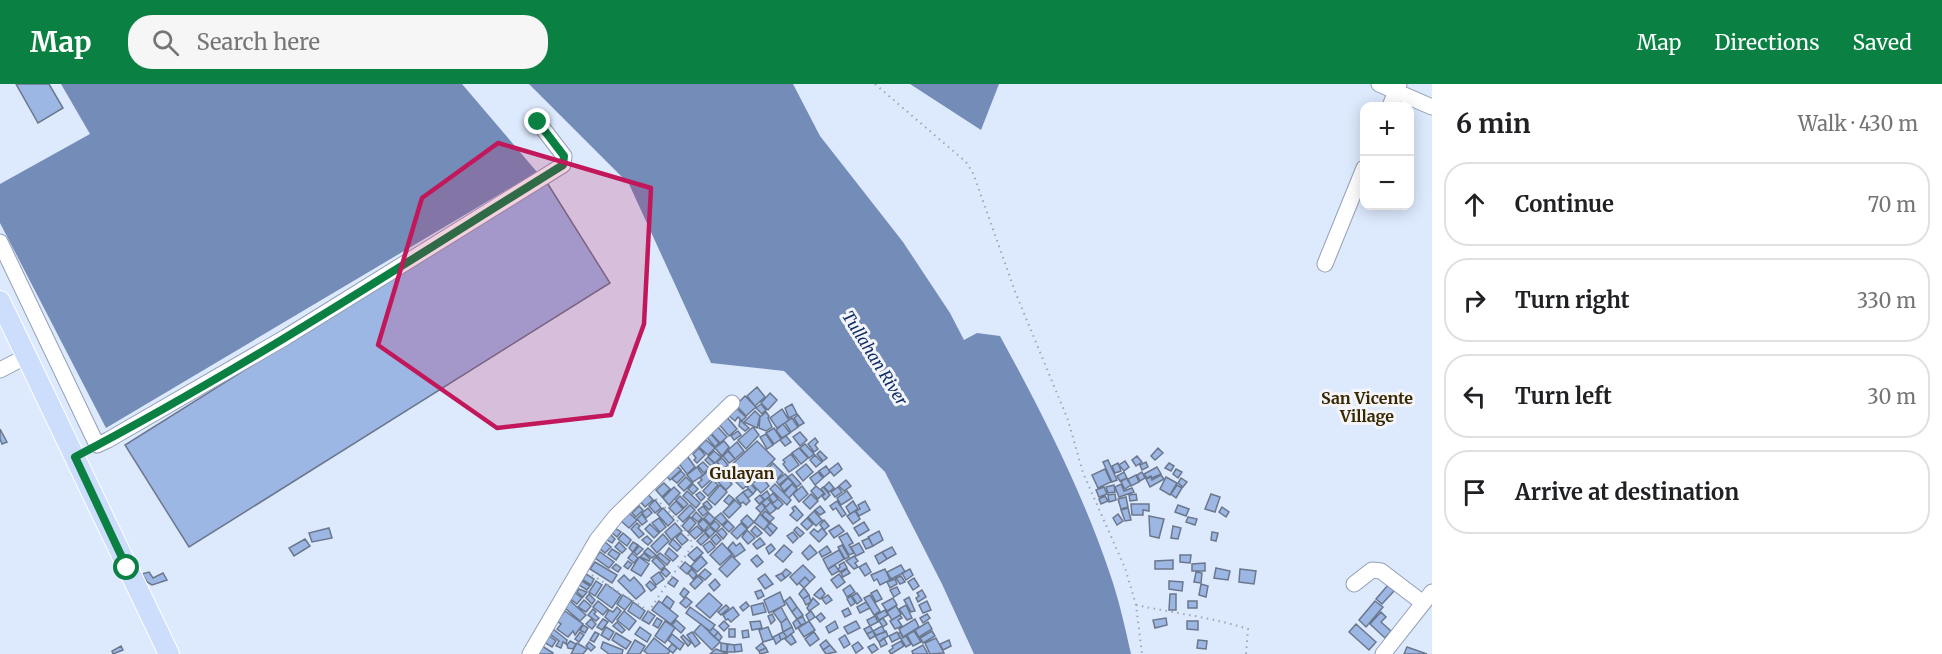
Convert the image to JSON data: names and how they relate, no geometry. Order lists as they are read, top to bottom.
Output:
{
  "districts": ["San Vicente Village", "Gulayan"],
  "water": ["Tullahan River"],
  "page": {
    "header": "Map",
    "search": "Search here",
    "nav": ["Map", "Directions", "Saved"],
    "heading": ["6 min", "Walk · 430 m"],
    "map_buttons": ["+", "−"],
    "list": [
      ["Continue", "70 m"],
      ["Turn right", "330 m"],
      ["Turn left", "30 m"],
      "Arrive at destination"
    ]
  }
}
